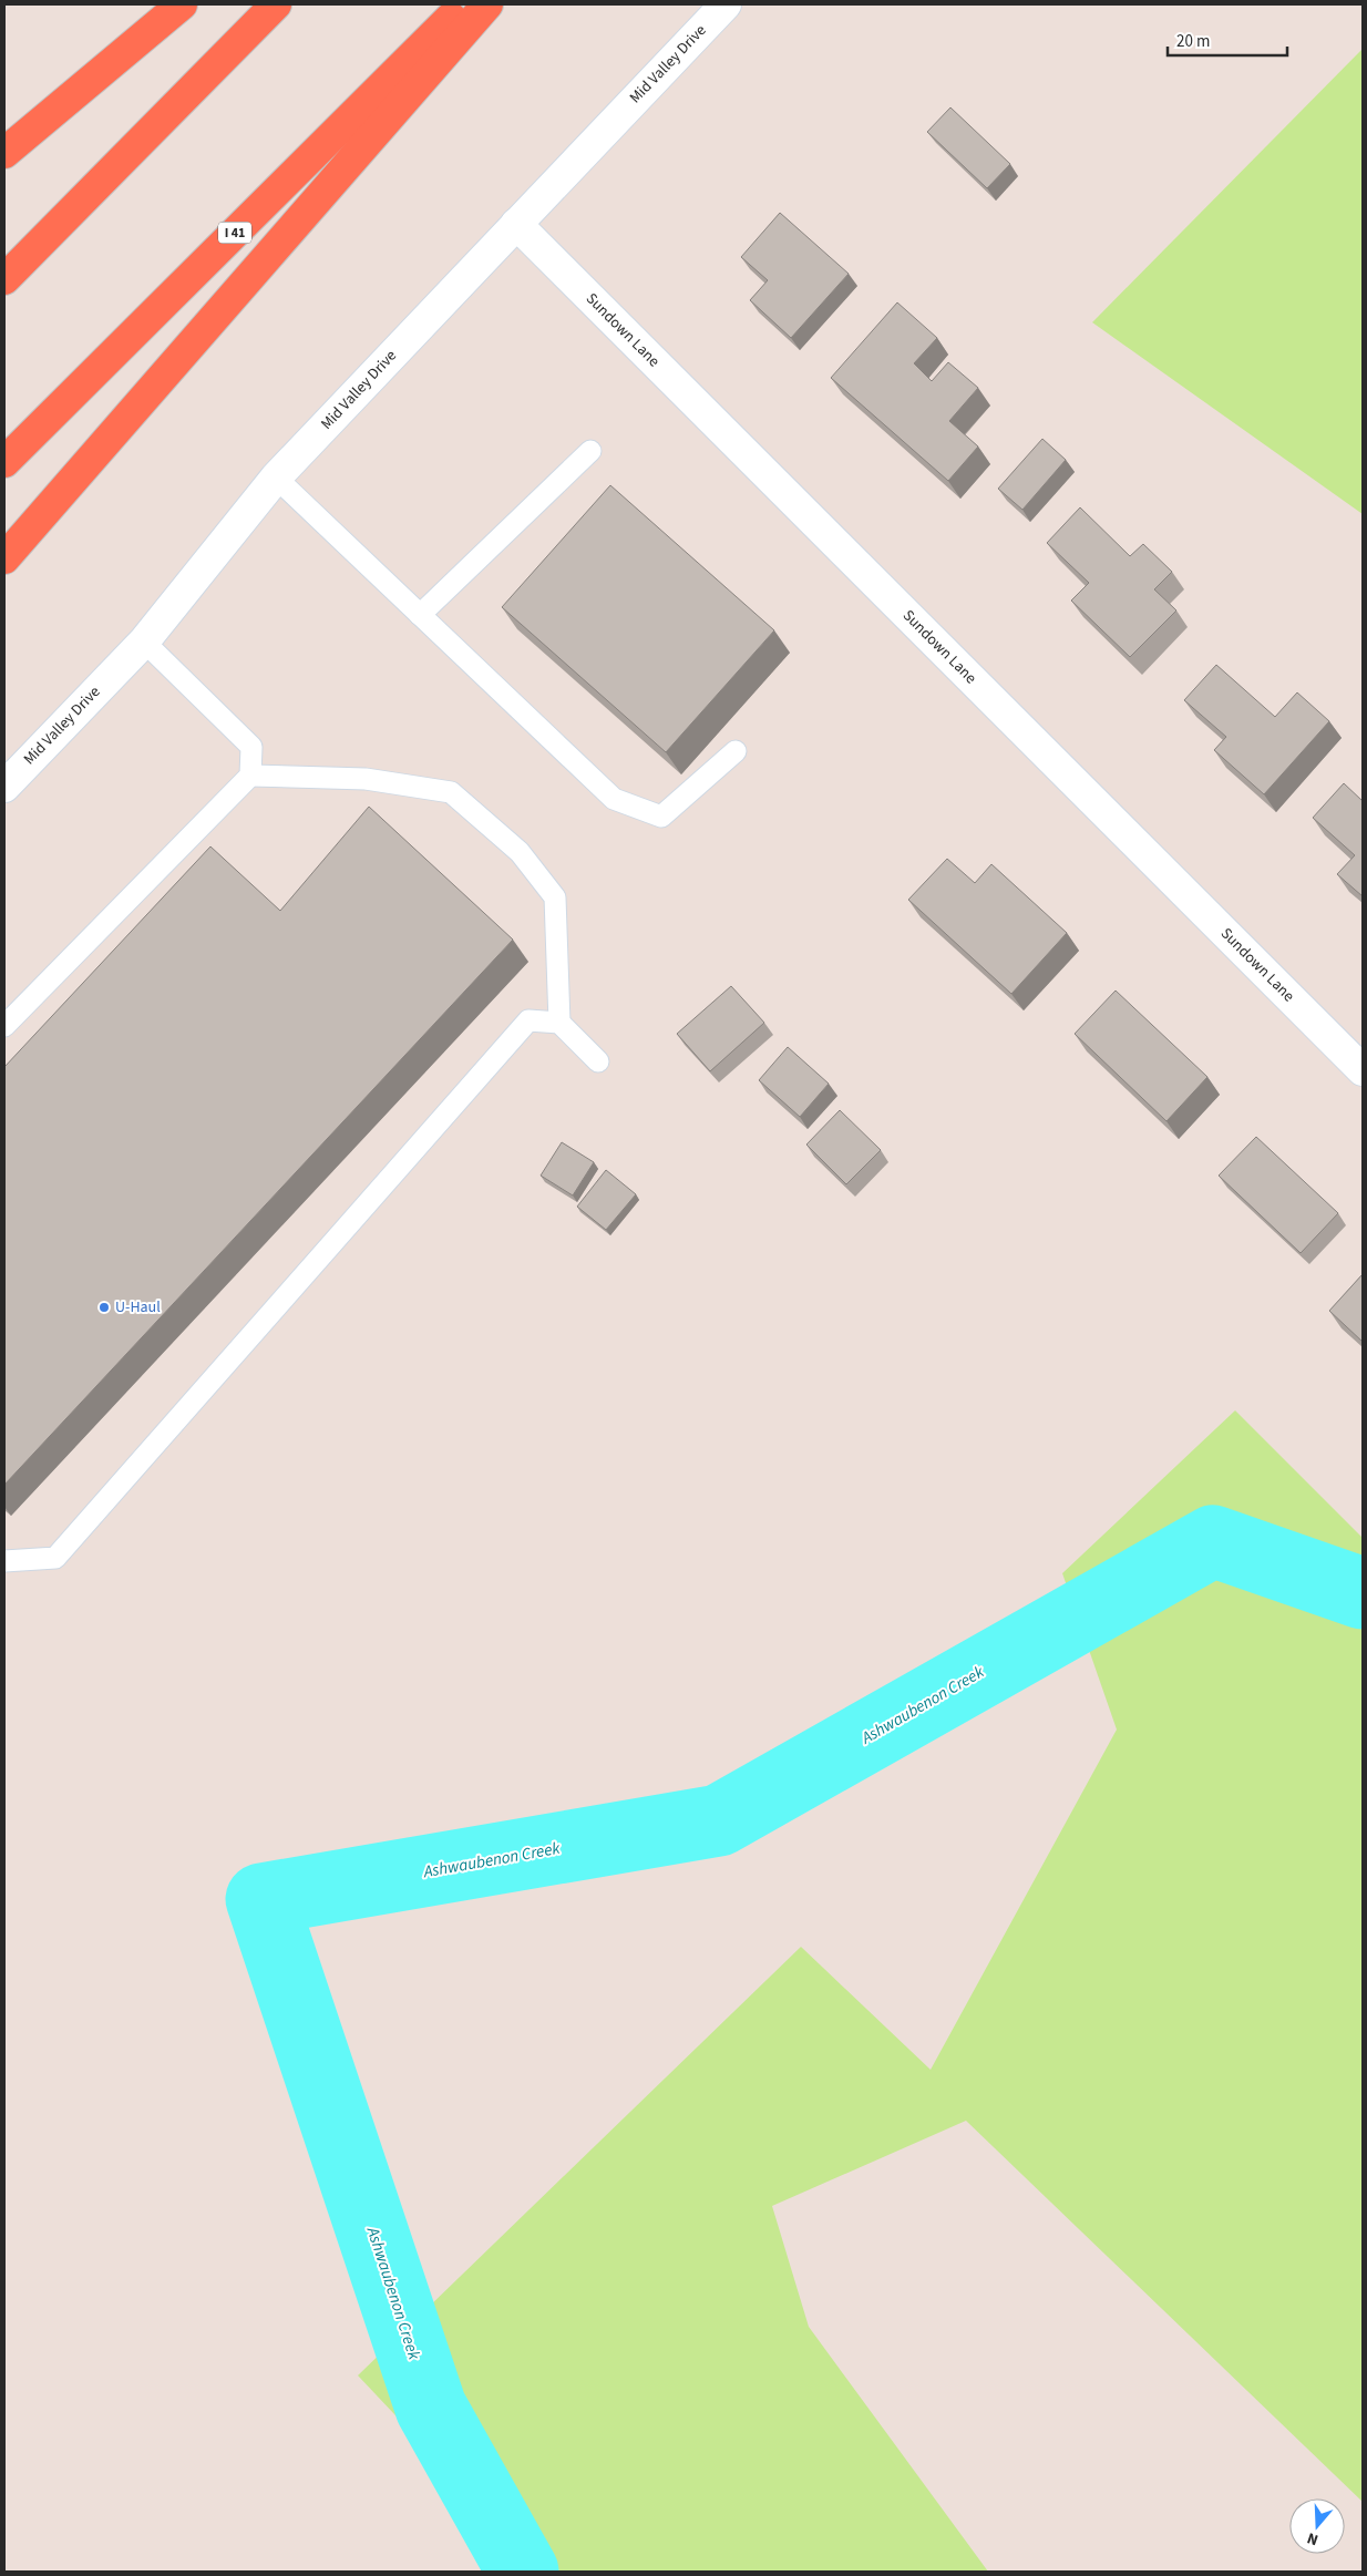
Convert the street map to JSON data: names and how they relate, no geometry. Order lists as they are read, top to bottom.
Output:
{
  "streets": {
    "highway": ["I 41"],
    "street": ["Mid Valley Drive", "Sundown Lane"]
  },
  "crossings": [
    ["Mid Valley Drive", "Sundown Lane"]
  ],
  "water": ["Ashwaubenon Creek"],
  "places": ["U-Haul"],
  "scale_bar": "20 m",
  "north": "bottom"
}
